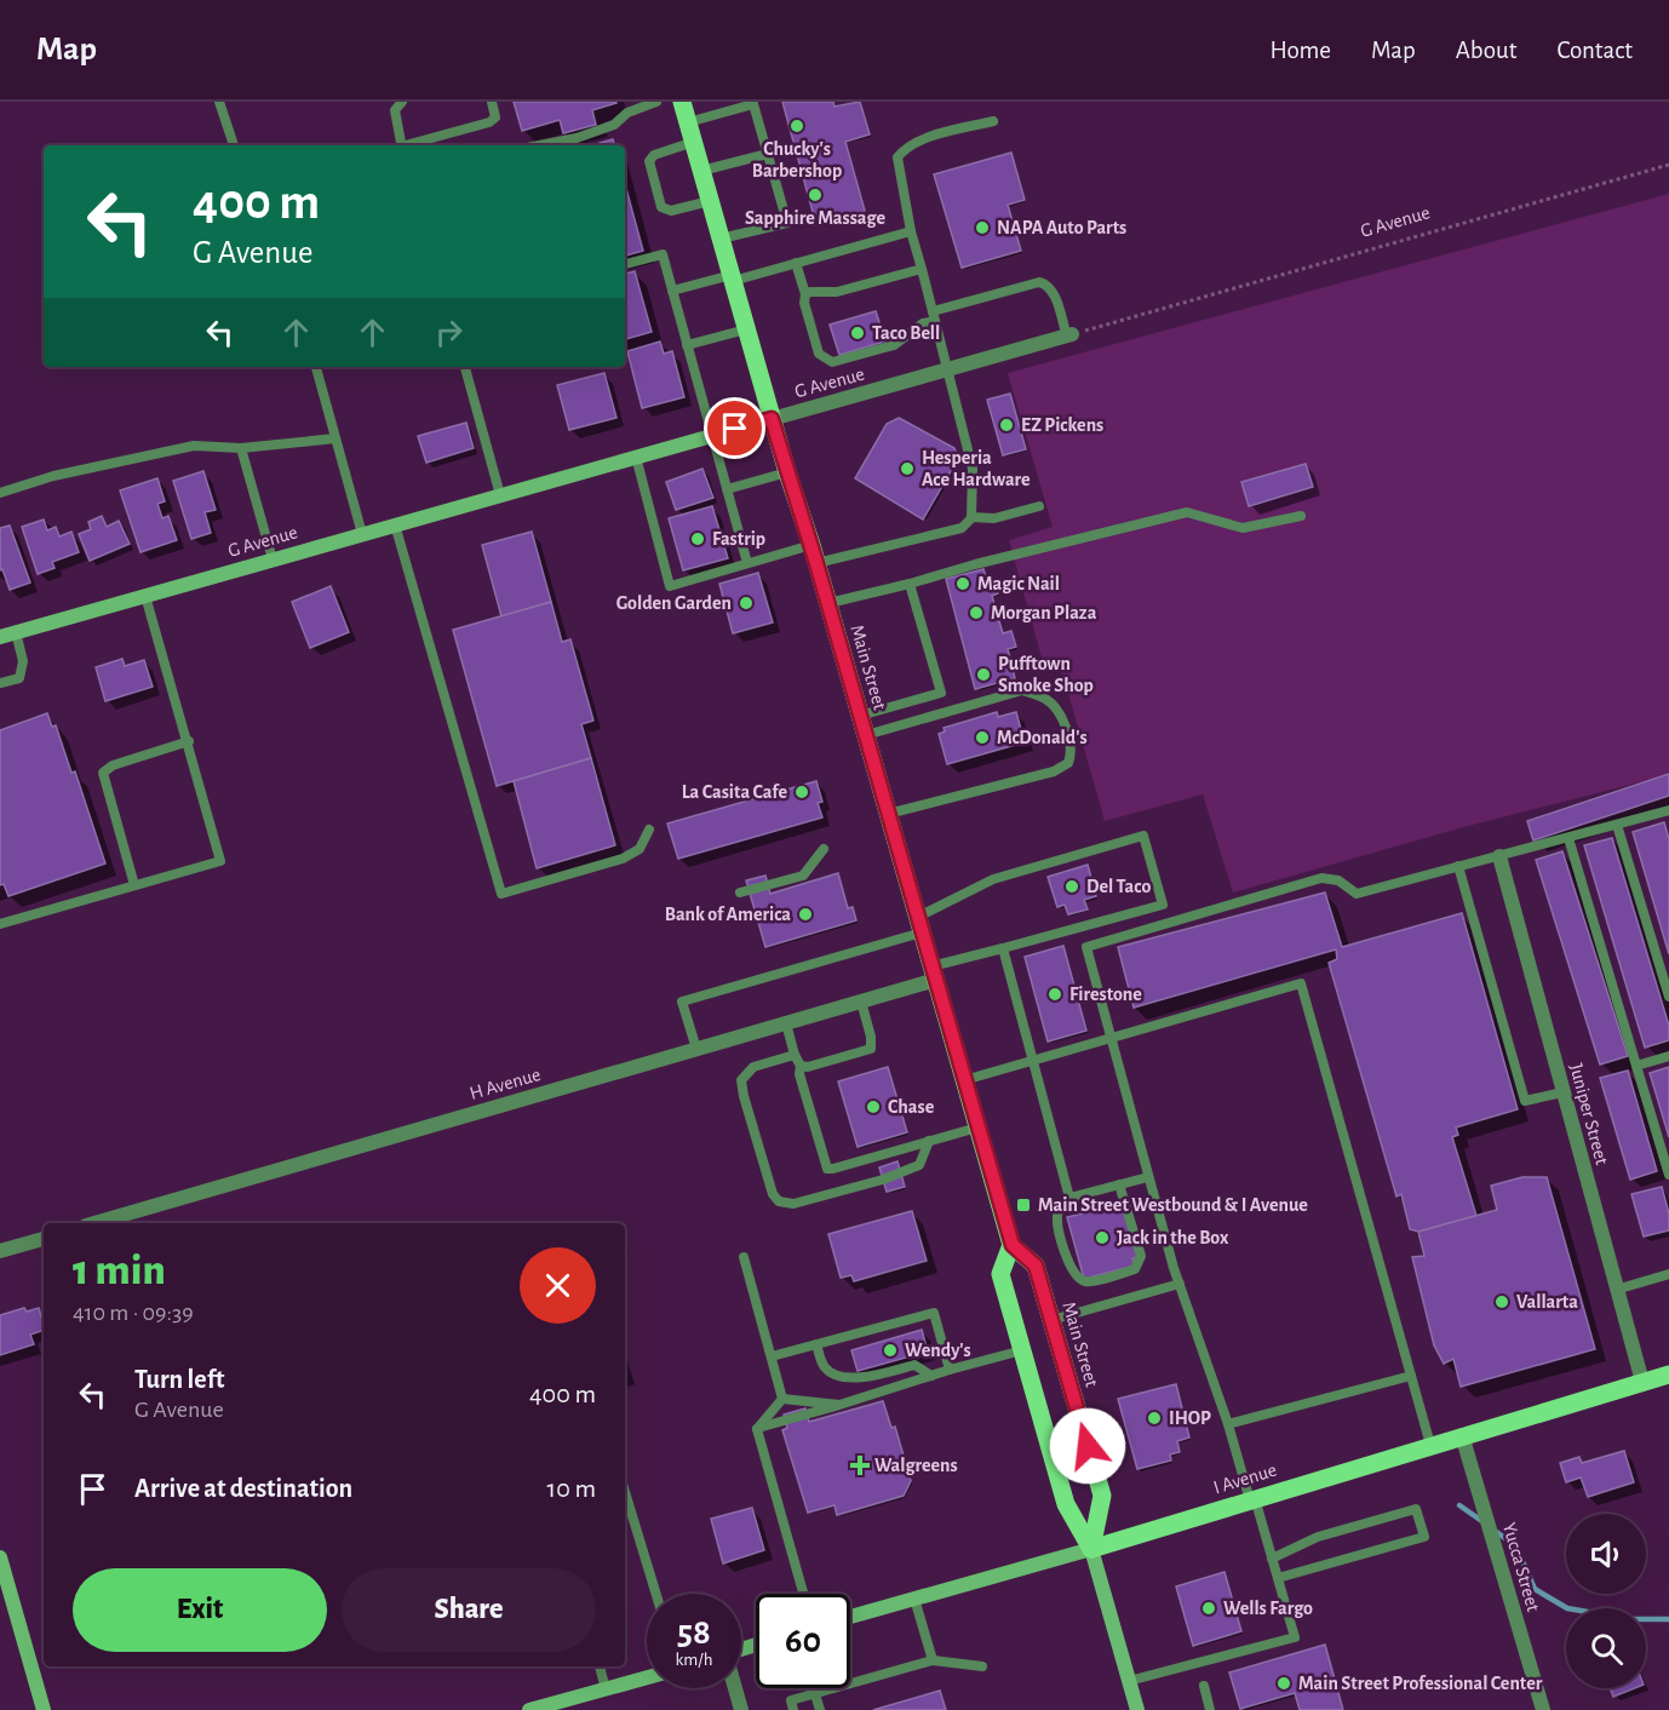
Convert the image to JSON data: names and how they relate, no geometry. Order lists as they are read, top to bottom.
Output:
{
  "streets": {
    "main road": ["Main Street", "I Avenue"],
    "street": [
      "G Avenue",
      "H Avenue",
      "Juniper Street",
      "Yucca Street"
    ]
  },
  "crossings": [
    ["G Avenue", "Main Street"],
    ["Main Street", "H Avenue"],
    ["Main Street", "I Avenue"],
    ["Juniper Street", "I Avenue"],
    ["I Avenue", "Yucca Street"]
  ],
  "places": {
    "other": [
      "Chucky's Barbershop",
      "Sapphire Massage",
      "NAPA Auto Parts",
      "Taco Bell",
      "EZ Pickens",
      "Hesperia Ace Hardware",
      "Fastrip",
      "Magic Nail",
      "Golden Garden",
      "Morgan Plaza",
      "Pufftown Smoke Shop",
      "McDonald's",
      "La Casita Cafe",
      "Del Taco",
      "Bank of America",
      "Firestone",
      "Chase",
      "Jack in the Box",
      "Vallarta",
      "Wendy's",
      "IHOP",
      "Wells Fargo",
      "Main Street Professional Center"
    ],
    "transit": ["Main Street Westbound & I Avenue"],
    "health": ["Walgreens"]
  },
  "page": {
    "header": "Map",
    "nav": [
      "Home",
      "Map",
      "About",
      "Contact"
    ],
    "turn": ["400 m", "G Avenue"],
    "heading": ["1 min", "410 m · 09:39"],
    "list": [
      {
        "name": "Turn left",
        "note": "G Avenue",
        "value": "400 m"
      },
      {
        "name": "Arrive at destination",
        "value": "10 m"
      }
    ],
    "buttons": ["Exit", "Share"],
    "speed": "58 km/h",
    "limit": "60"
  }
}
